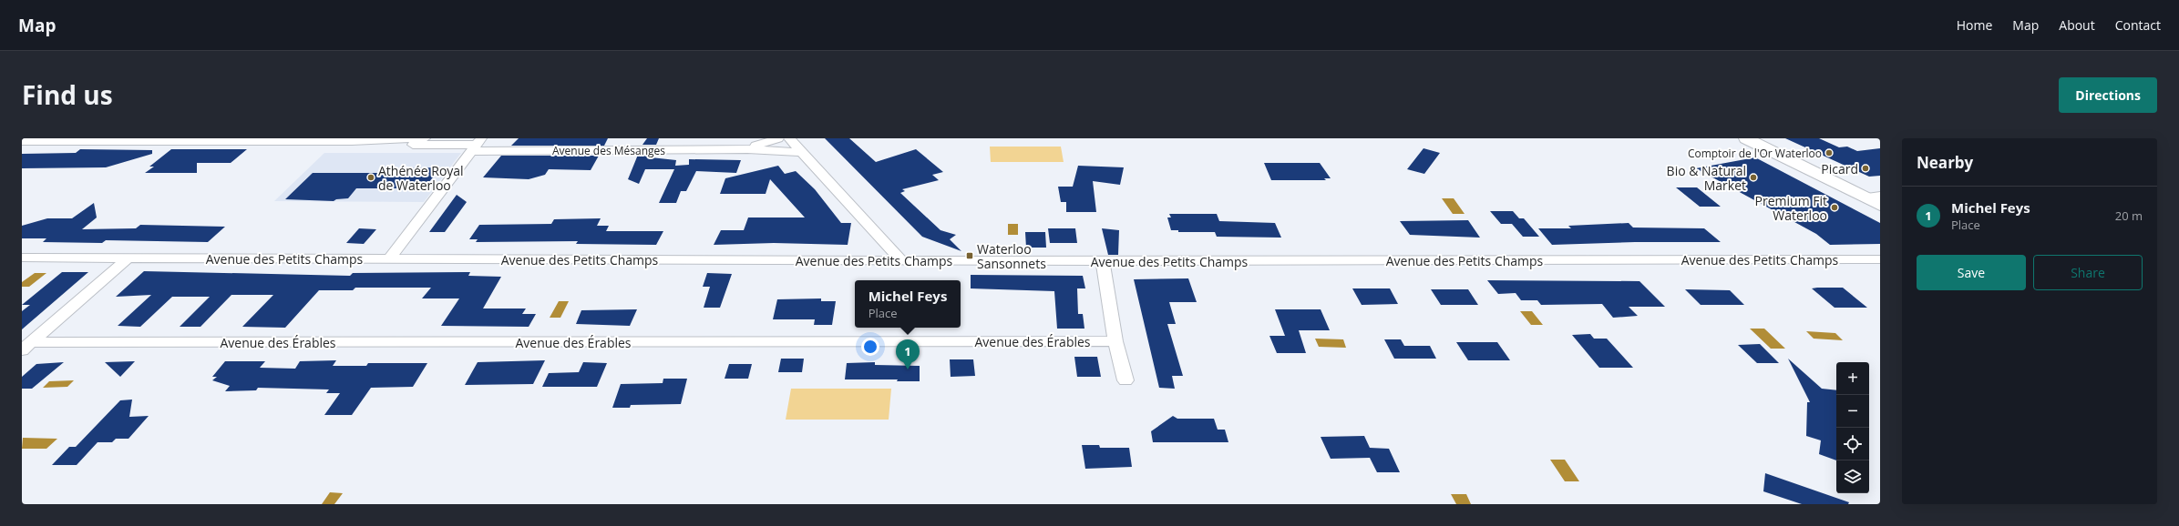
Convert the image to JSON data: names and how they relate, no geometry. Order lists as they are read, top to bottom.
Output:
{
  "streets": {
    "street": ["Avenue des Mésanges", "Avenue des Petits Champs", "Avenue des Érables"]
  },
  "crossings": [
    ["Avenue des Petits Champs", "Avenue des Érables"]
  ],
  "places": {
    "other": [
      "Comptoir de l'Or Waterloo",
      "Picard",
      "Athénée Royal de Waterloo",
      "Bio & Natural Market",
      "Premium Fit Waterloo"
    ],
    "transit": ["Waterloo Sansonnets"]
  },
  "page": {
    "header": "Map",
    "nav": [
      "Home",
      "Map",
      "About",
      "Contact"
    ],
    "title": "Find us",
    "buttons": [
      "Directions",
      ["Save", "Share"]
    ],
    "heading": "Nearby",
    "list": [
      {
        "mark": "1",
        "name": "Michel Feys",
        "note": "Place",
        "value": "20 m"
      }
    ],
    "popup": ["Michel Feys", "Place"],
    "pins": "1",
    "map_buttons": ["+", "−"]
  }
}
